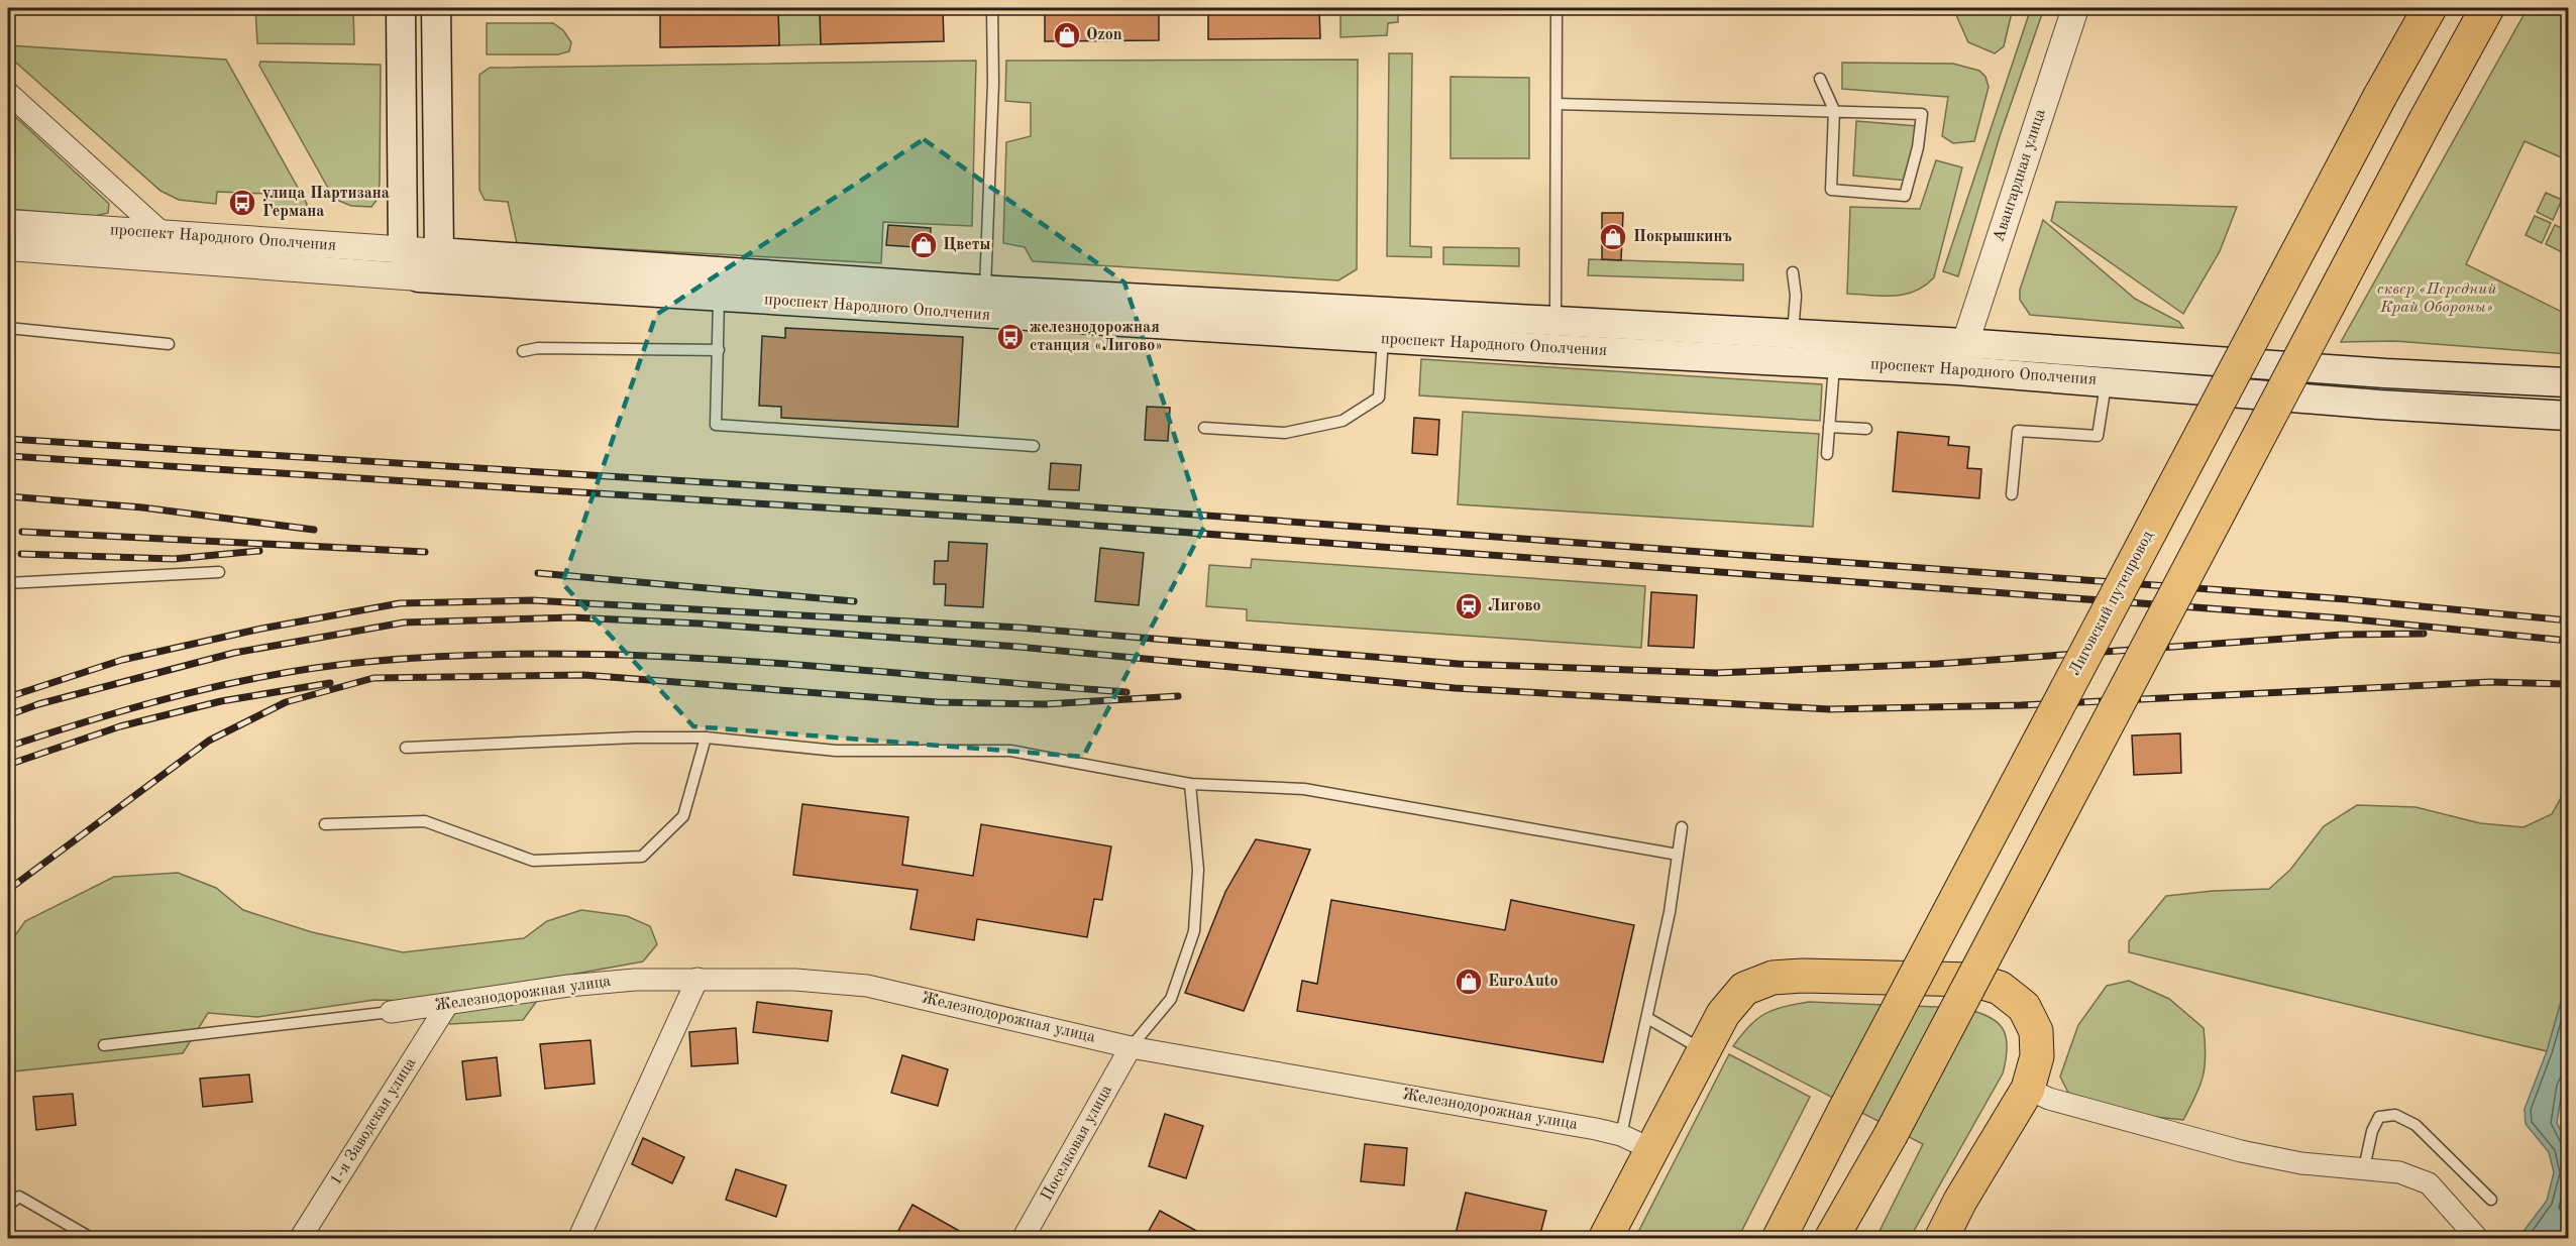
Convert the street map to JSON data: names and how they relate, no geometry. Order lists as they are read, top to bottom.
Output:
{
  "streets": {
    "main road": ["проспект Народного Ополчения", "Лиговский путепровод"],
    "street": [
      "Авангардная улица",
      "Железнодорожная улица",
      "1-я Заводская улица",
      "Поселковая улица"
    ]
  },
  "crossings": [
    ["Авангардная улица", "проспект Народного Ополчения"],
    ["Железнодорожная улица", "1-я Заводская улица"],
    ["Железнодорожная улица", "Поселковая улица"]
  ],
  "parks": ["сквер «Передний Край Обороны»"],
  "places": {
    "shop": [
      "Ozon",
      "Покрышкинъ",
      "Цветы",
      "EuroAuto"
    ],
    "bus stop": ["улица Партизана Германа", "железнодорожная станция «Лигово»"],
    "station": ["Лигово"]
  }
}
